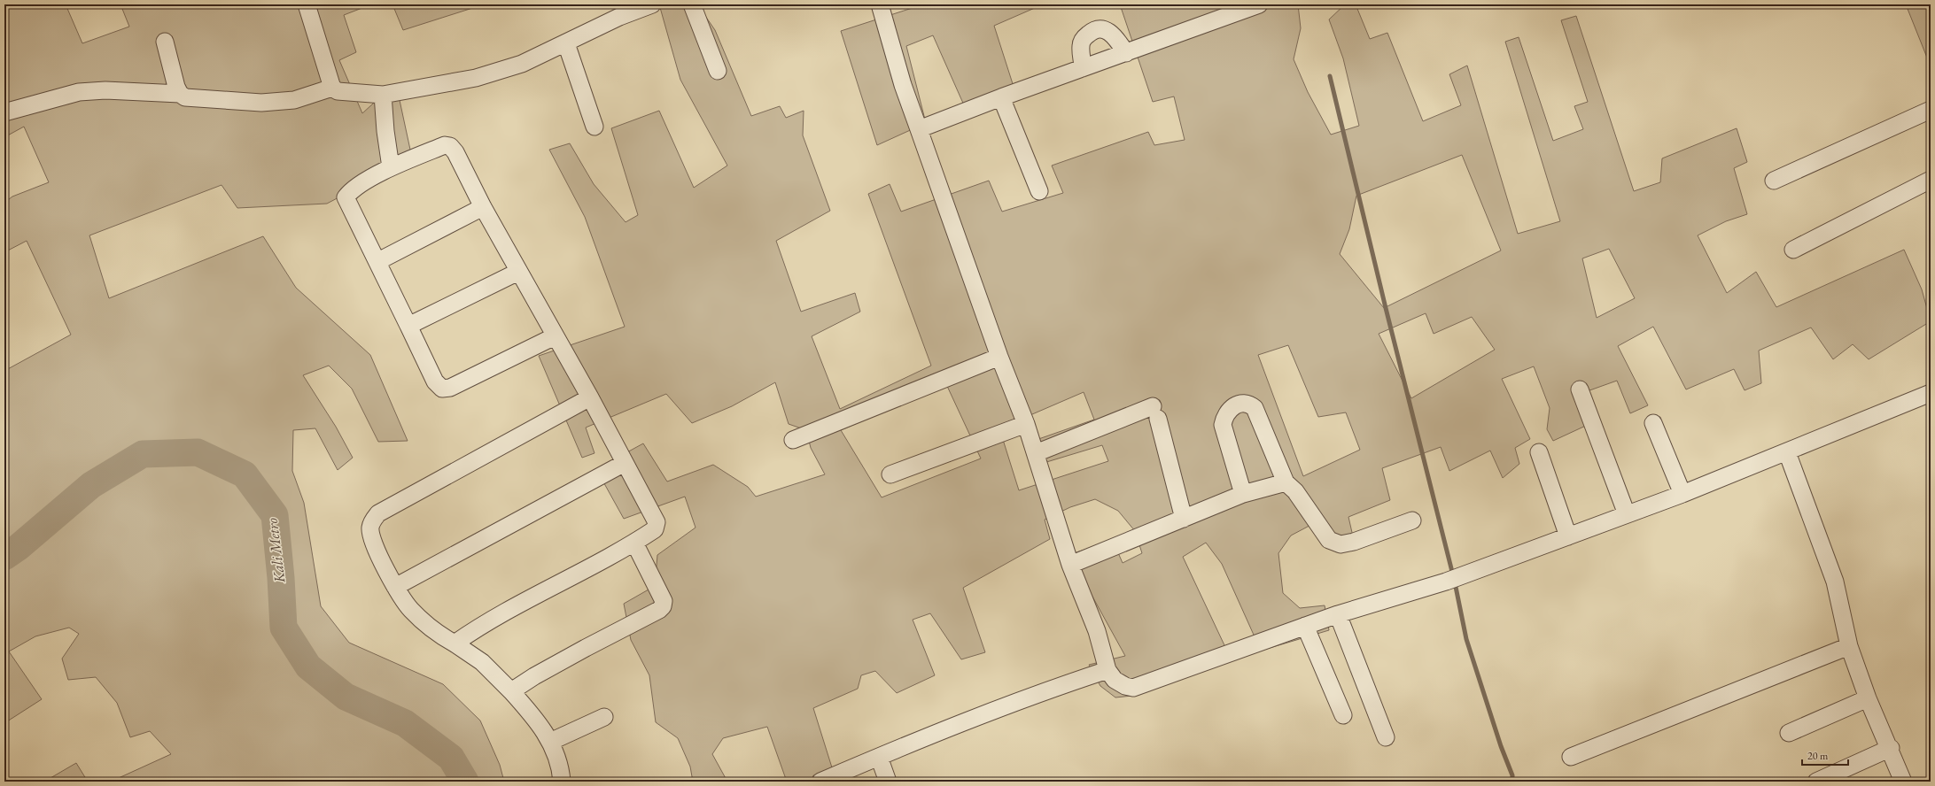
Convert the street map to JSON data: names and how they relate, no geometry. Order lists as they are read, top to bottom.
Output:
{
  "water": ["Kali Metro"],
  "scale_bar": "20 m"
}
